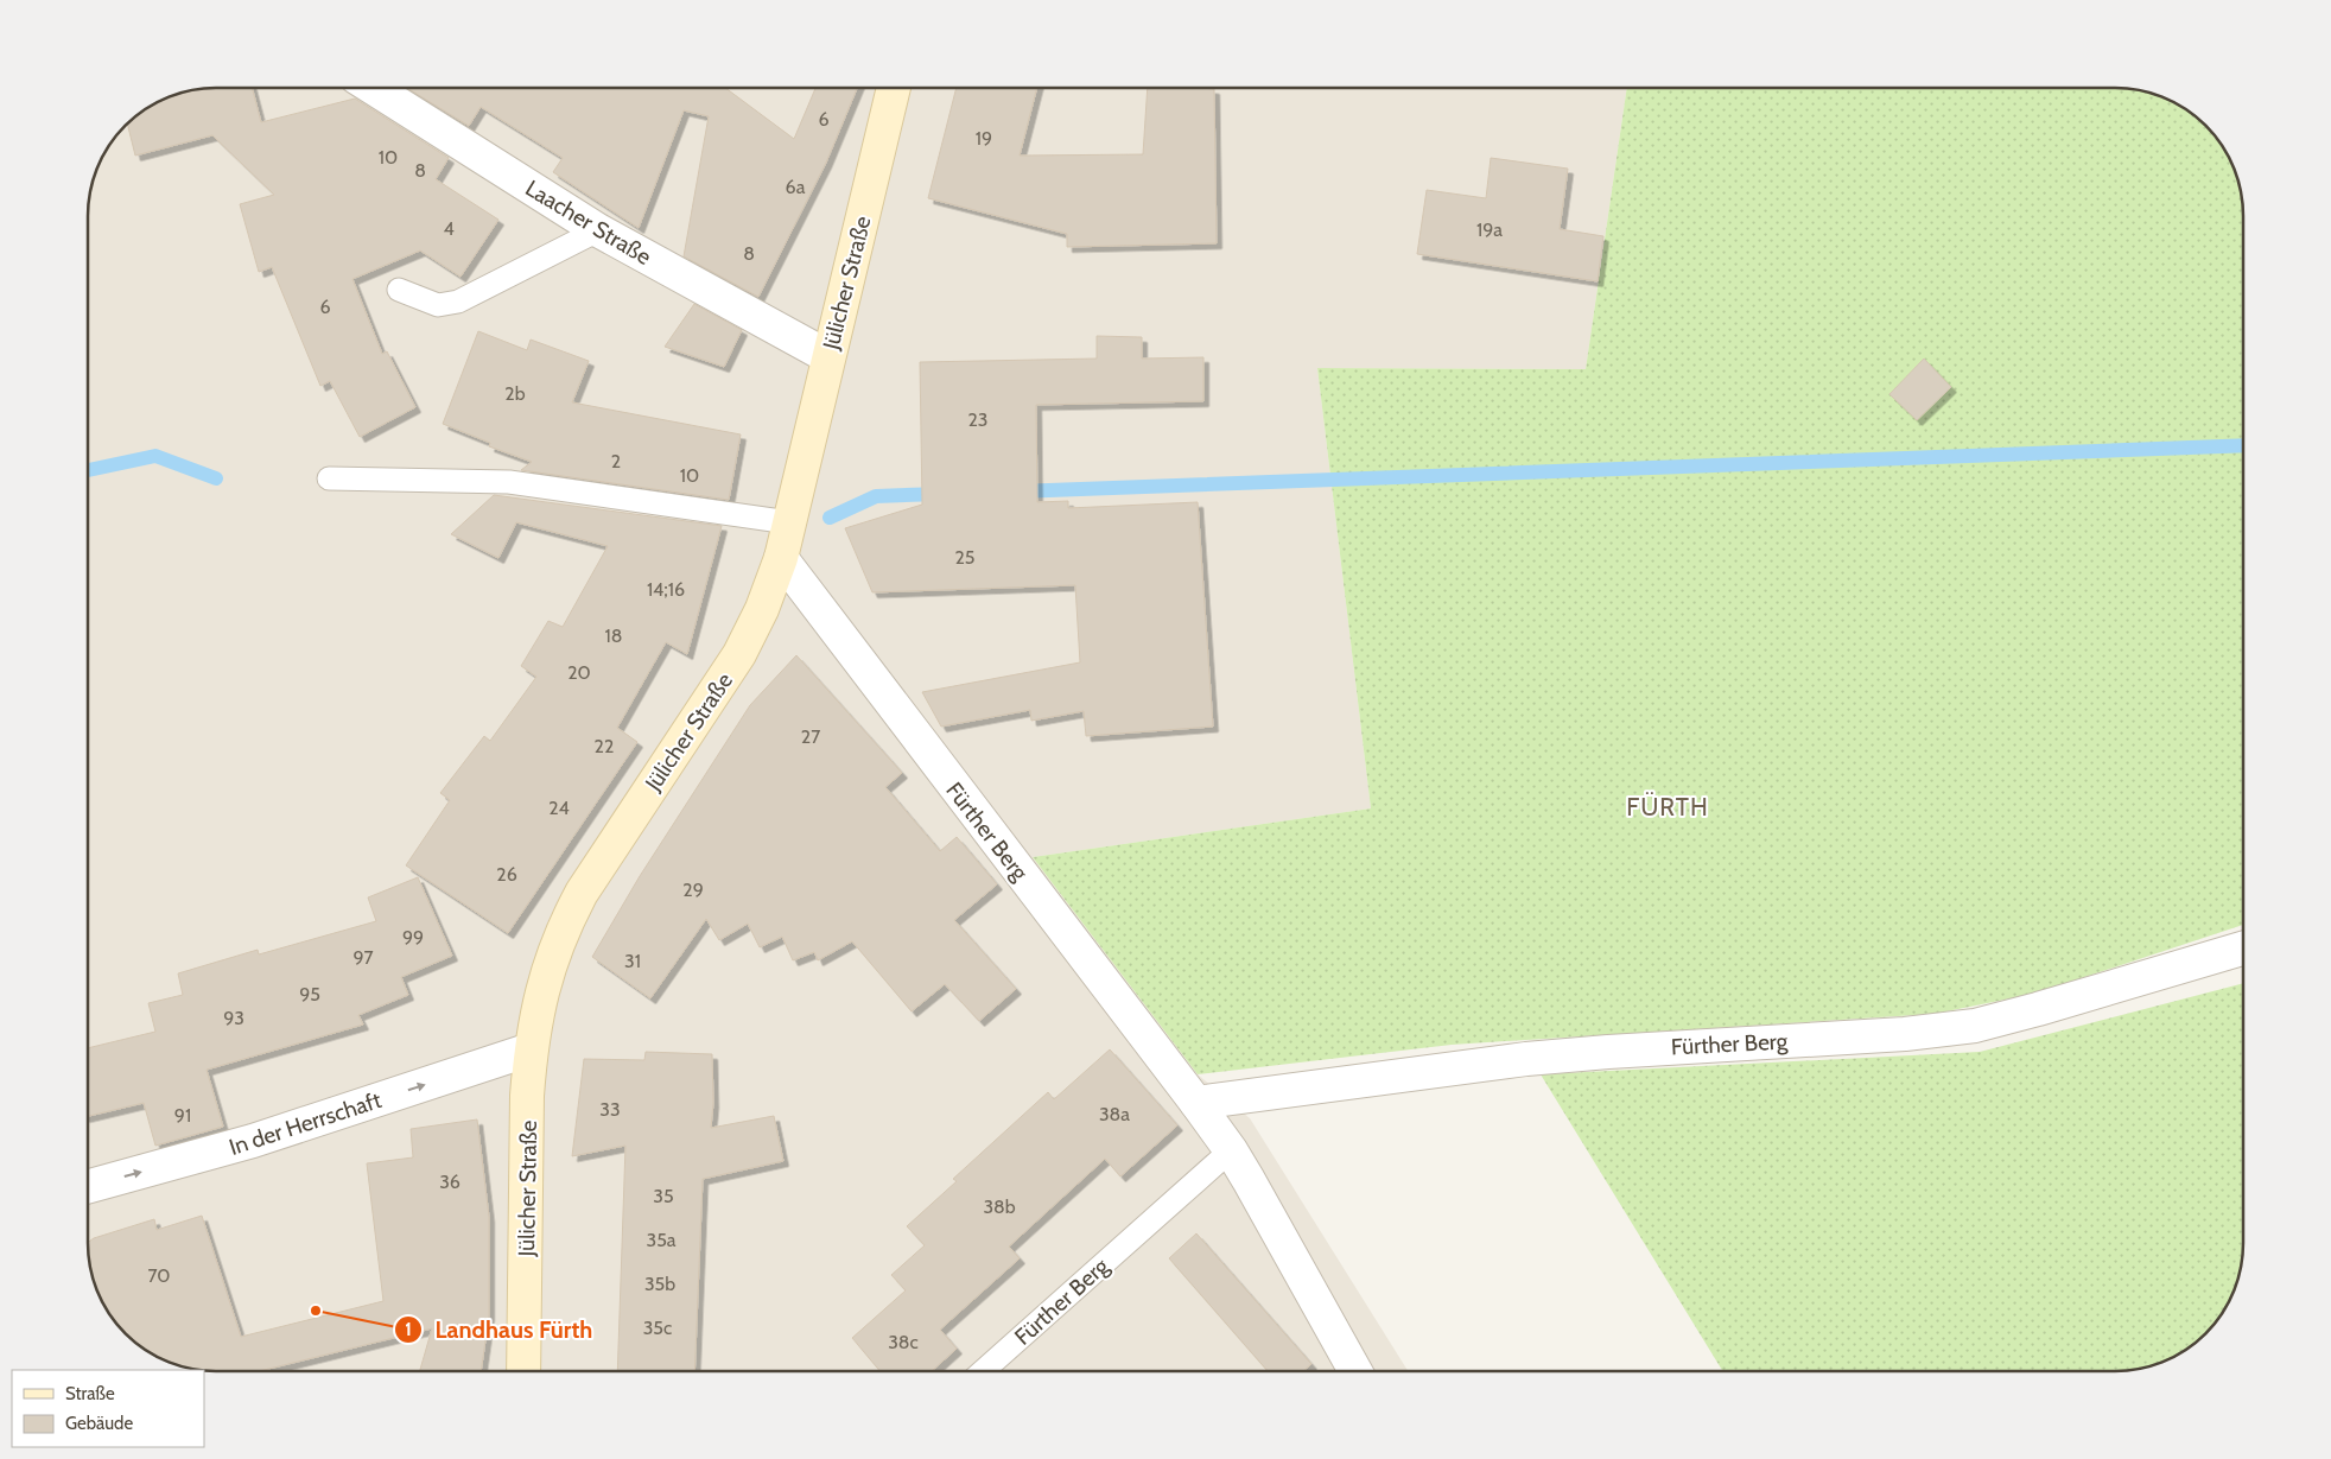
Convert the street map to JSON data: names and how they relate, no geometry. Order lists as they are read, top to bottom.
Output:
{
  "streets": {
    "street": [
      "Laacher Straße",
      "Jülicher Straße",
      "Fürther Berg",
      "In der Herrschaft"
    ]
  },
  "crossings": [
    ["Laacher Straße", "Jülicher Straße"],
    ["Jülicher Straße", "Fürther Berg"],
    ["Jülicher Straße", "In der Herrschaft"]
  ],
  "one_way": ["In der Herrschaft"],
  "districts": ["FÜRTH"],
  "places": ["Landhaus Fürth"],
  "house_numbers": [
    "6",
    "19",
    "10",
    "8",
    "6a",
    "4",
    "19a",
    "8",
    "6",
    "2b",
    "23",
    "2",
    "10",
    "25",
    "14;16",
    "18",
    "20",
    "27",
    "22",
    "24",
    "26",
    "29",
    "99",
    "97",
    "31",
    "95",
    "93",
    "33",
    "38a",
    "91",
    "36",
    "35",
    "38b",
    "35a",
    "70",
    "35b",
    "35c",
    "38c"
  ],
  "legend": ["Straße", "Gebäude"]
}
